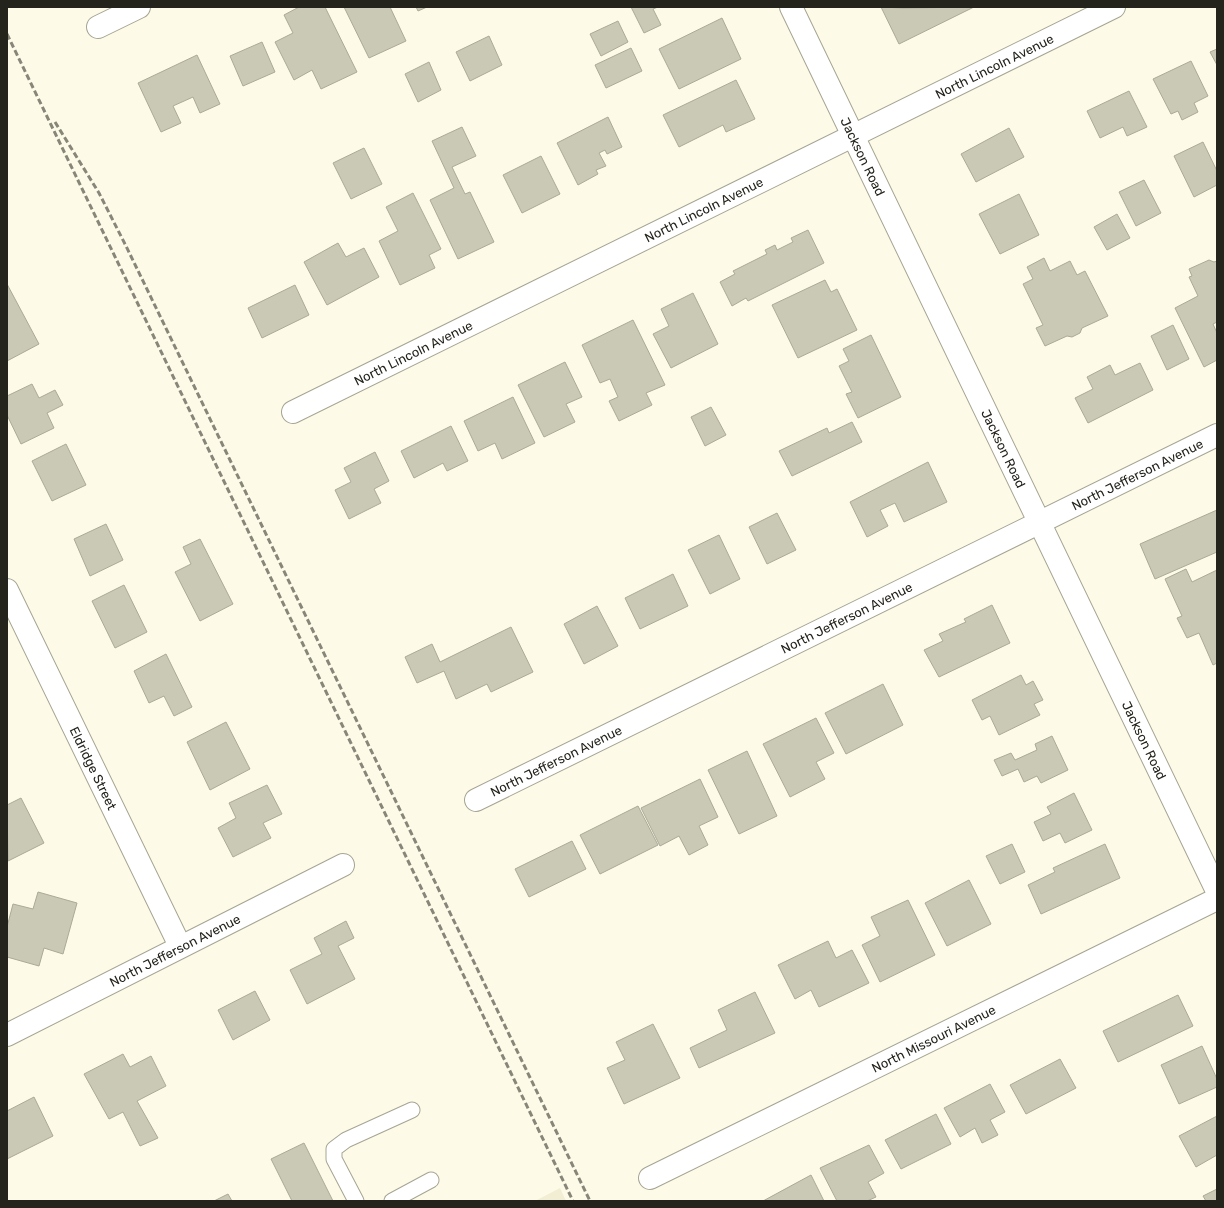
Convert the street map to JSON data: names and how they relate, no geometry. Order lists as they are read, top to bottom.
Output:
{
  "streets": {
    "street": [
      "North Lincoln Avenue",
      "Jackson Road",
      "North Jefferson Avenue",
      "Eldridge Street",
      "North Missouri Avenue"
    ]
  },
  "crossings": [
    ["North Lincoln Avenue", "Jackson Road"],
    ["Jackson Road", "North Jefferson Avenue"],
    ["North Jefferson Avenue", "Eldridge Street"]
  ]
}
